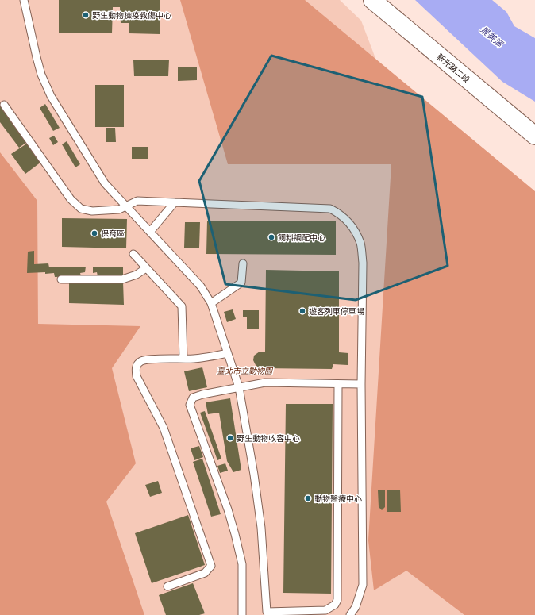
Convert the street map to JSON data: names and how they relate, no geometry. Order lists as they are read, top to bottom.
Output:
{
  "streets": {
    "street": ["新光路二段"]
  },
  "water": ["景美溪"],
  "parks": ["臺北市立動物園"],
  "places": [
    "野生動物檢疫救傷中心",
    "保育區",
    "飼料調配中心",
    "遊客列車停車場",
    "野生動物收容中心",
    "動物醫療中心"
  ]
}
